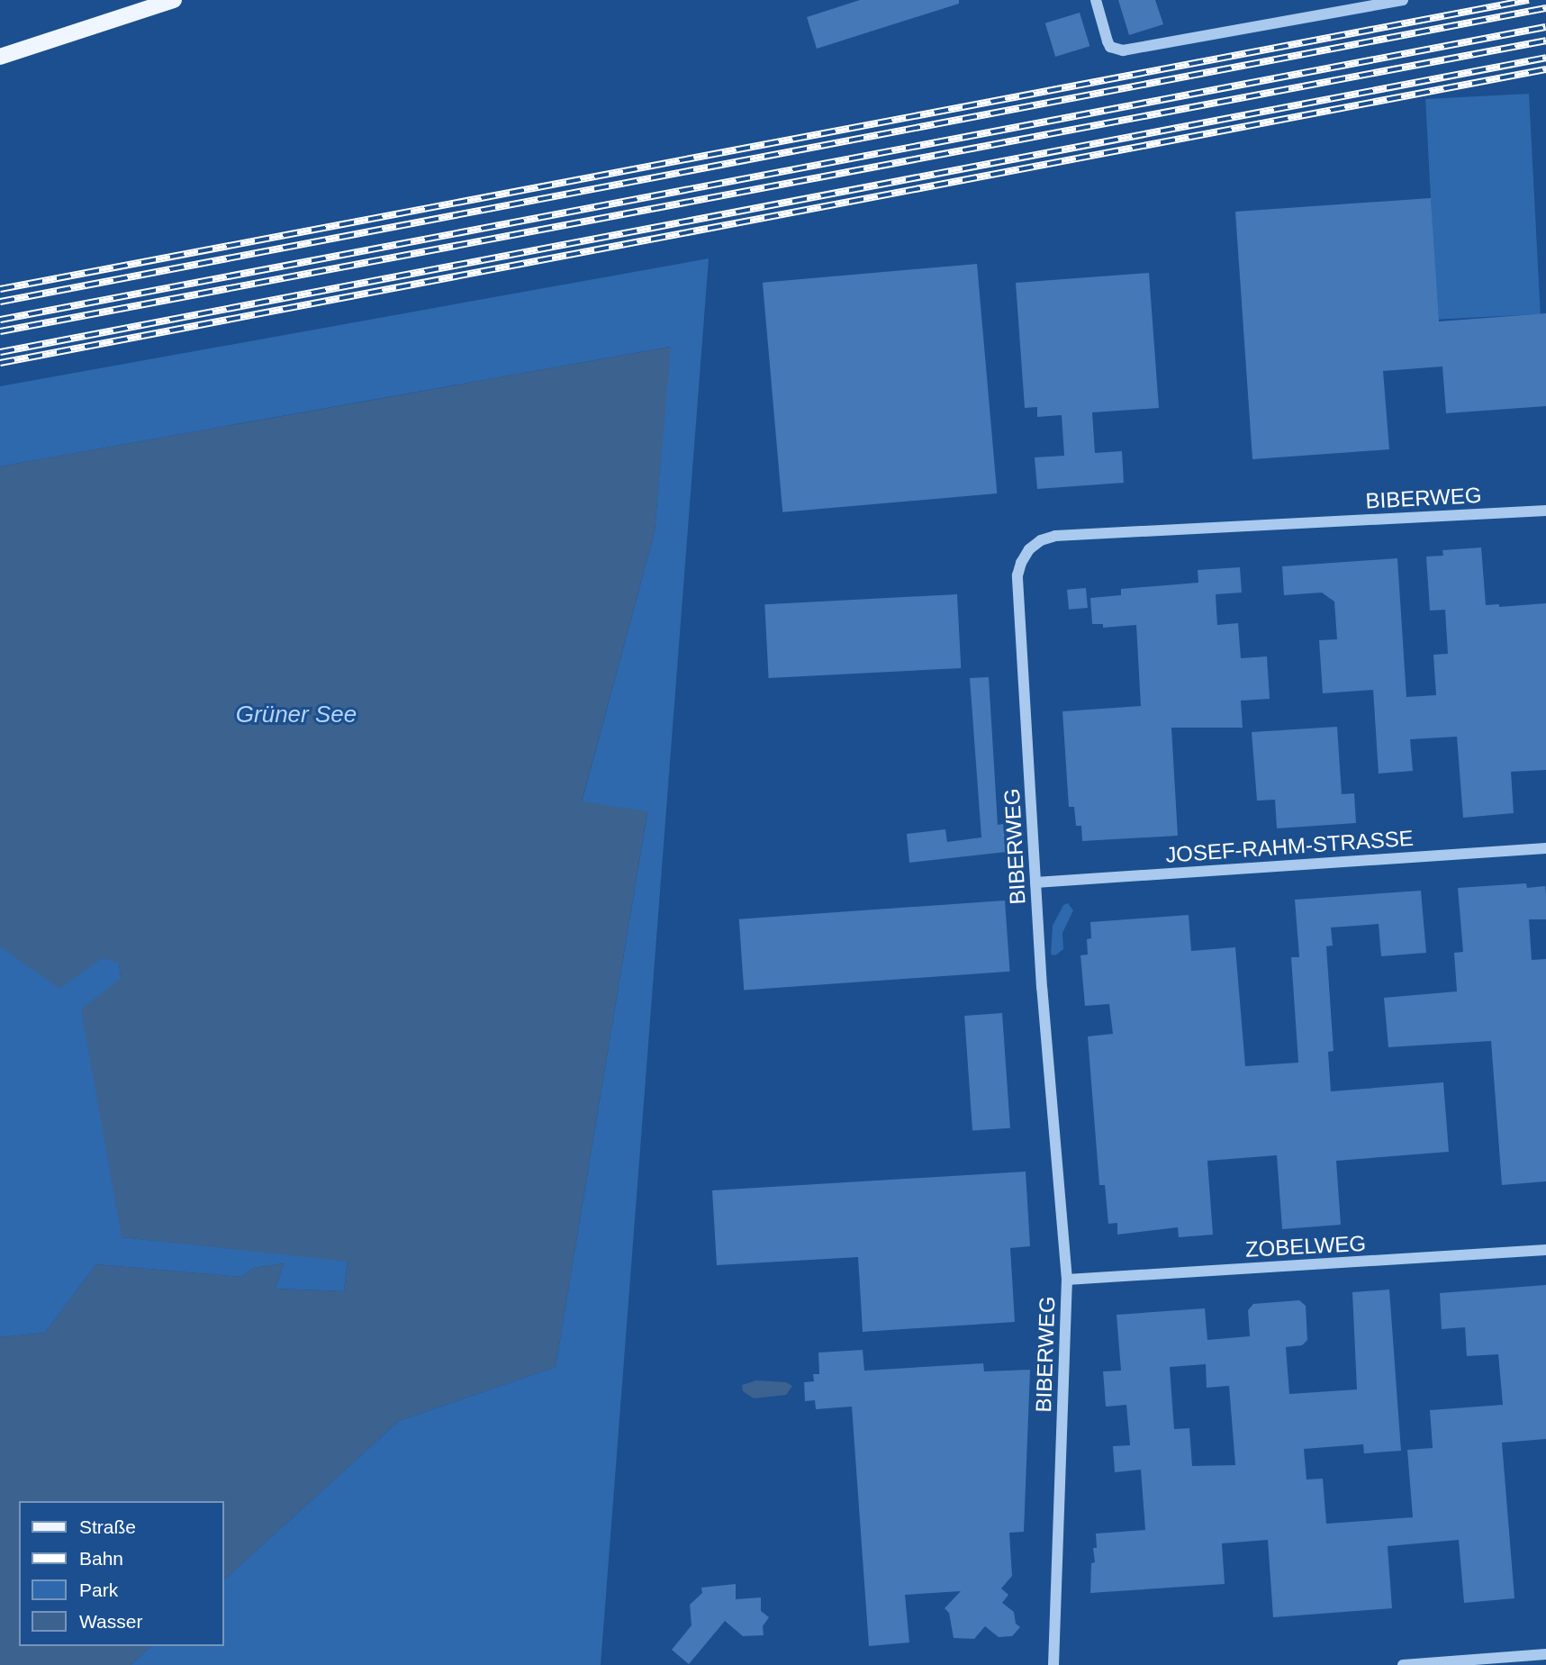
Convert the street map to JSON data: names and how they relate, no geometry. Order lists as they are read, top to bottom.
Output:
{
  "streets": {
    "street": ["BIBERWEG", "JOSEF-RAHM-STRASSE", "ZOBELWEG"]
  },
  "crossings": [
    ["BIBERWEG", "JOSEF-RAHM-STRASSE"],
    ["BIBERWEG", "ZOBELWEG"]
  ],
  "water": ["Grüner See"],
  "legend": [
    "Straße",
    "Bahn",
    "Park",
    "Wasser"
  ]
}
